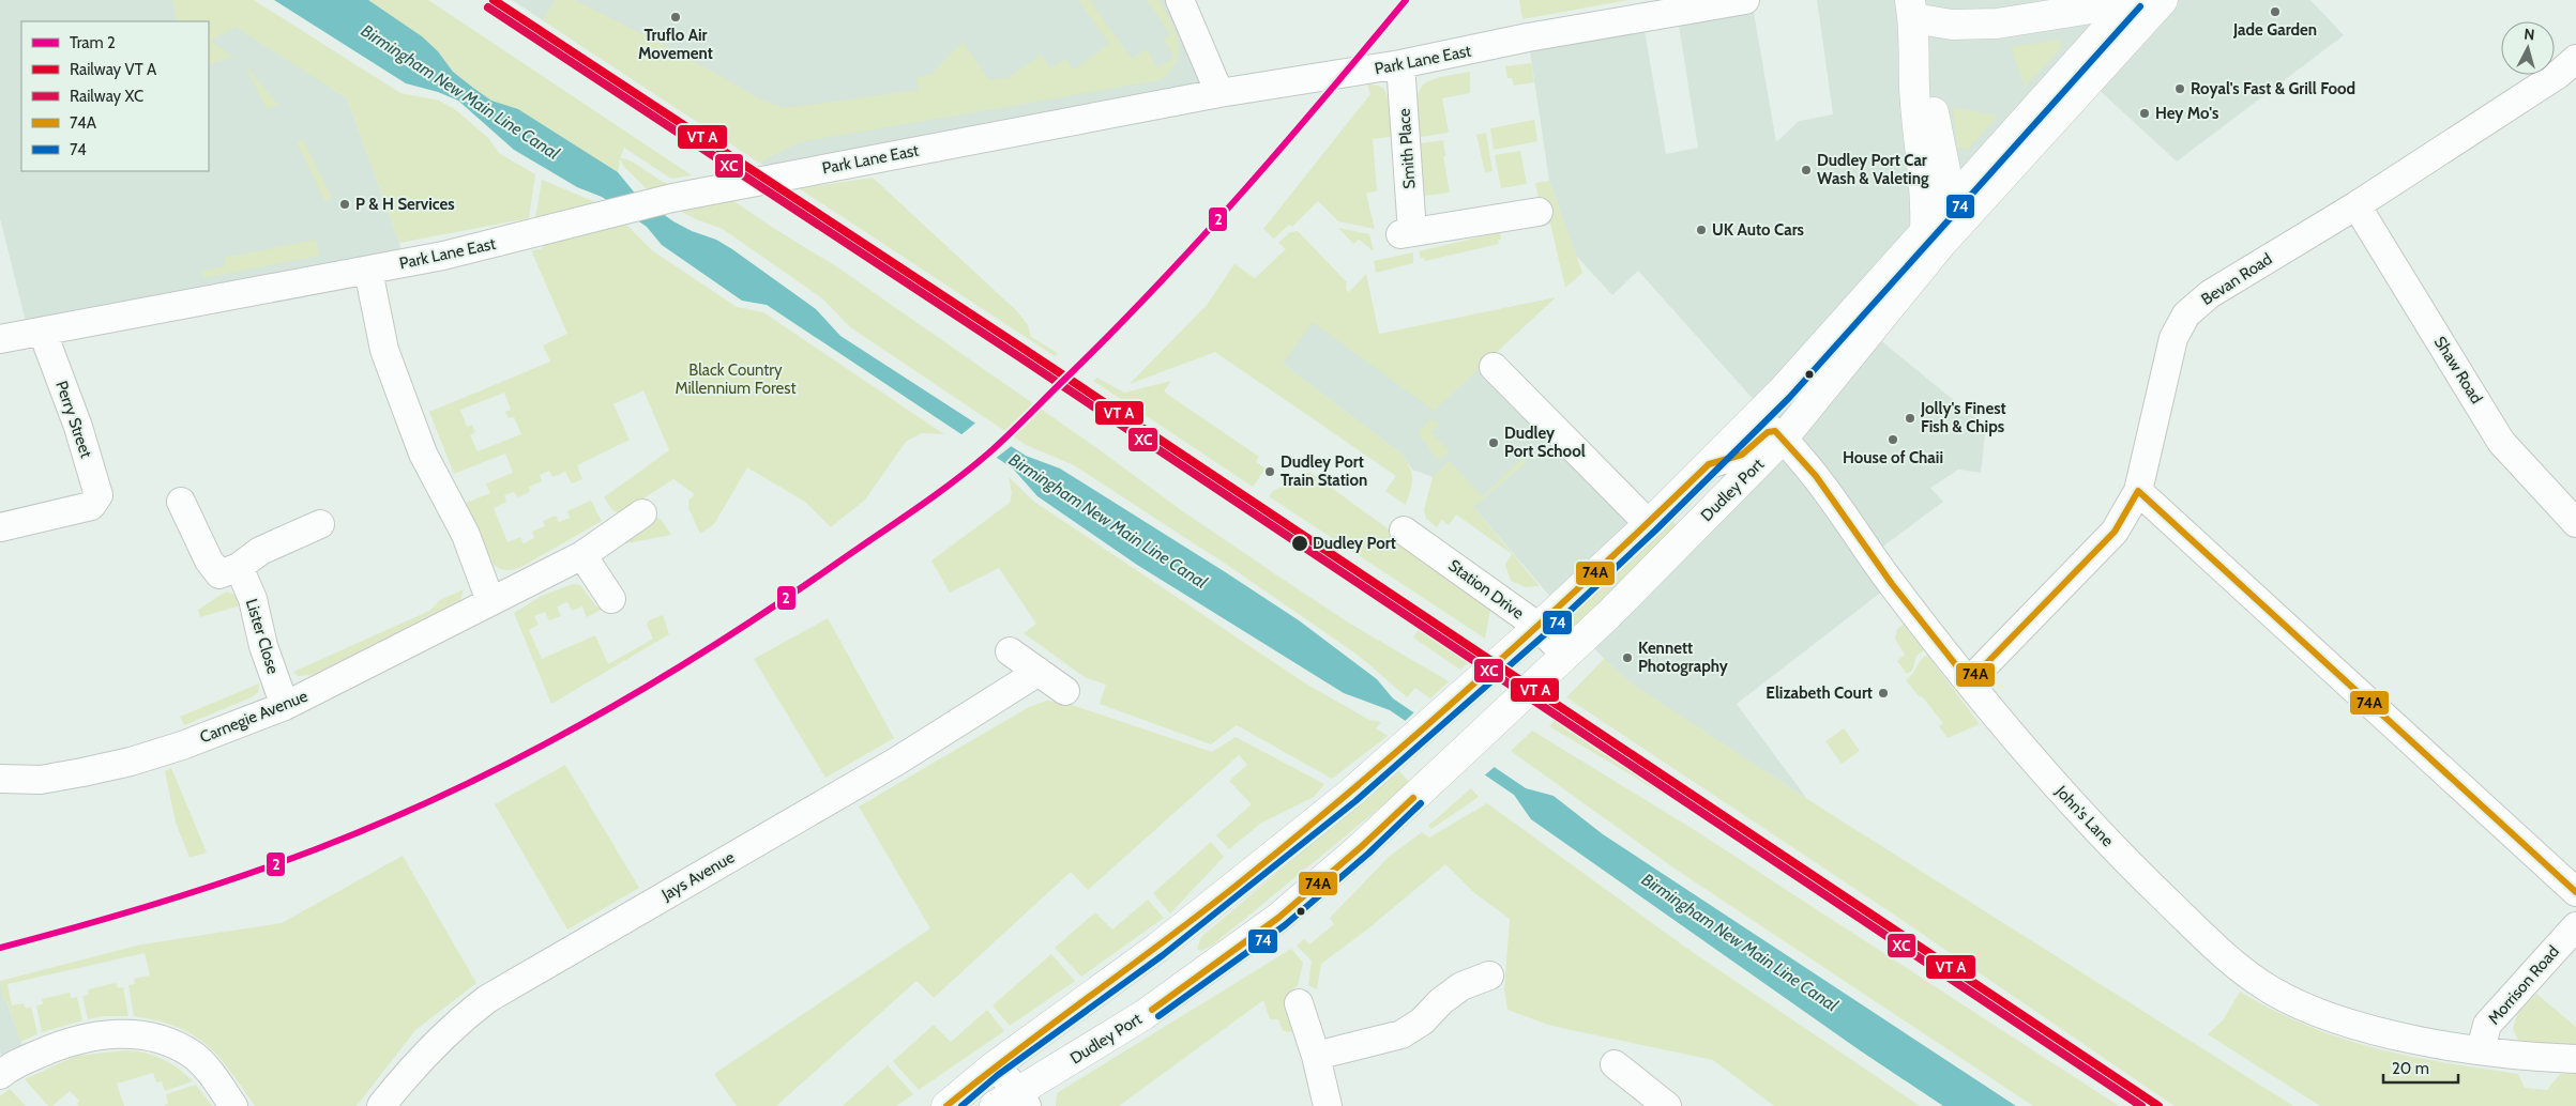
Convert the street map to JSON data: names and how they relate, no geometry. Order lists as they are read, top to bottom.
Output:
{
  "streets": {
    "main road": ["Dudley Port"],
    "street": [
      "Park Lane East",
      "Smith Place",
      "Bevan Road",
      "Shaw Road",
      "Perry Street",
      "Station Drive",
      "Lister Close",
      "Carnegie Avenue",
      "John's Lane",
      "Jays Avenue",
      "Morrison Road"
    ]
  },
  "crossings": [
    ["Park Lane East", "Smith Place"],
    ["Park Lane East", "Perry Street"],
    ["Bevan Road", "Shaw Road"],
    ["Bevan Road", "John's Lane"],
    ["Dudley Port", "Station Drive"],
    ["Dudley Port", "John's Lane"],
    ["Lister Close", "Carnegie Avenue"],
    ["John's Lane", "Morrison Road"]
  ],
  "water": ["Birmingham New Main Line Canal"],
  "parks": ["Black Country Millennium Forest"],
  "places": [
    "Jade Garden",
    "Truflo Air Movement",
    "Royal's Fast & Grill Food",
    "Hey Mo's",
    "Dudley Port Car Wash & Valeting",
    "P & H Services",
    "UK Auto Cars",
    "Jolly's Finest Fish & Chips",
    "House of Chaii",
    "Dudley Port School",
    "Dudley Port Train Station",
    "Dudley Port",
    "Kennett Photography",
    "Elizabeth Court"
  ],
  "lines": [
    "tram line 2",
    "transit line 74",
    "rail line XC",
    "transit line 74A"
  ],
  "legend": [
    "Tram 2",
    "Railway VT A",
    "Railway XC",
    "74A",
    "74"
  ],
  "scale_bar": "20 m",
  "north": "top"
}
